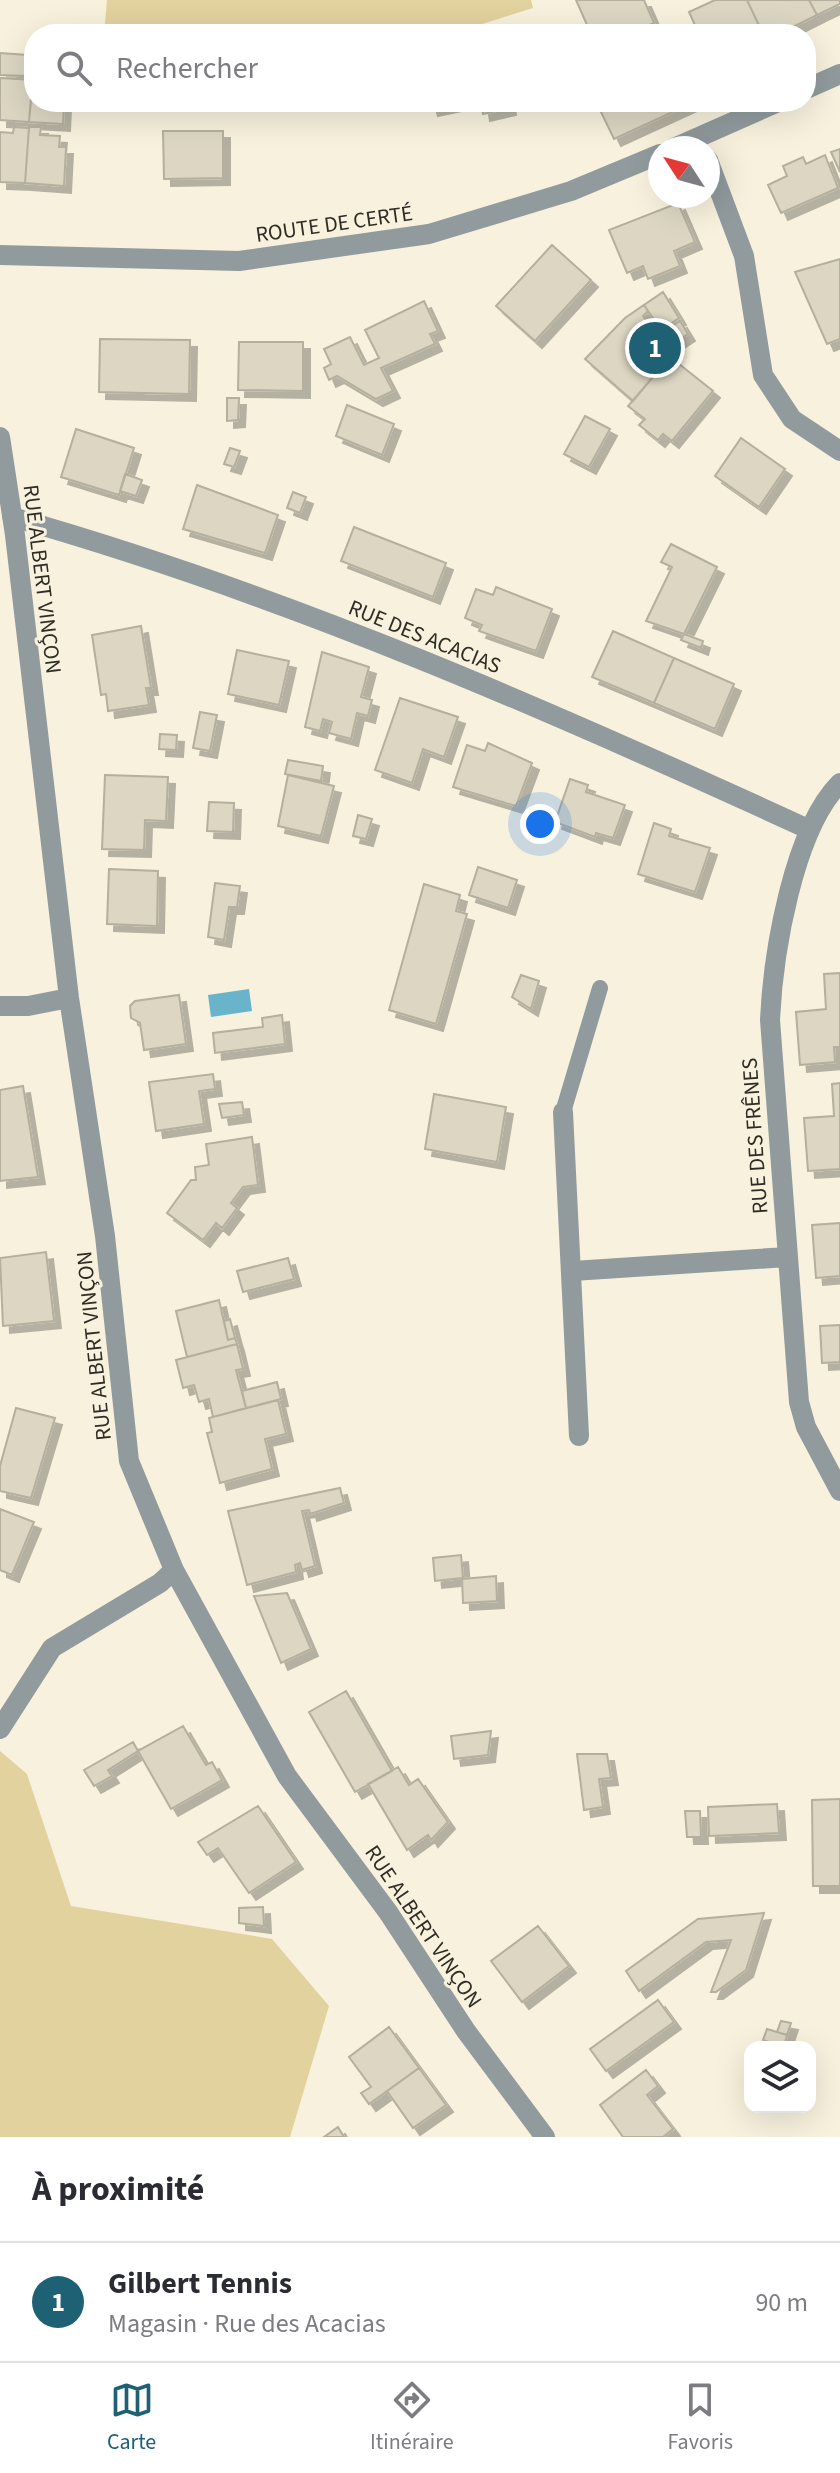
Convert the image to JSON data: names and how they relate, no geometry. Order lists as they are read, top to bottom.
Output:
{
  "streets": {
    "street": [
      "ROUTE DE CERTÉ",
      "RUE ALBERT VINÇON",
      "RUE DES ACACIAS",
      "RUE DES FRÊNES"
    ]
  },
  "crossings": [
    ["RUE ALBERT VINÇON", "RUE DES ACACIAS"],
    ["RUE DES ACACIAS", "RUE DES FRÊNES"]
  ],
  "north": "top left",
  "page": {
    "search": "Rechercher",
    "pins": "1",
    "heading": "À proximité",
    "list": [
      {
        "mark": "1",
        "name": "Gilbert Tennis",
        "note": "Magasin · Rue des Acacias",
        "value": "90 m"
      }
    ],
    "nav": ["Carte", "Itinéraire", "Favoris"]
  }
}
